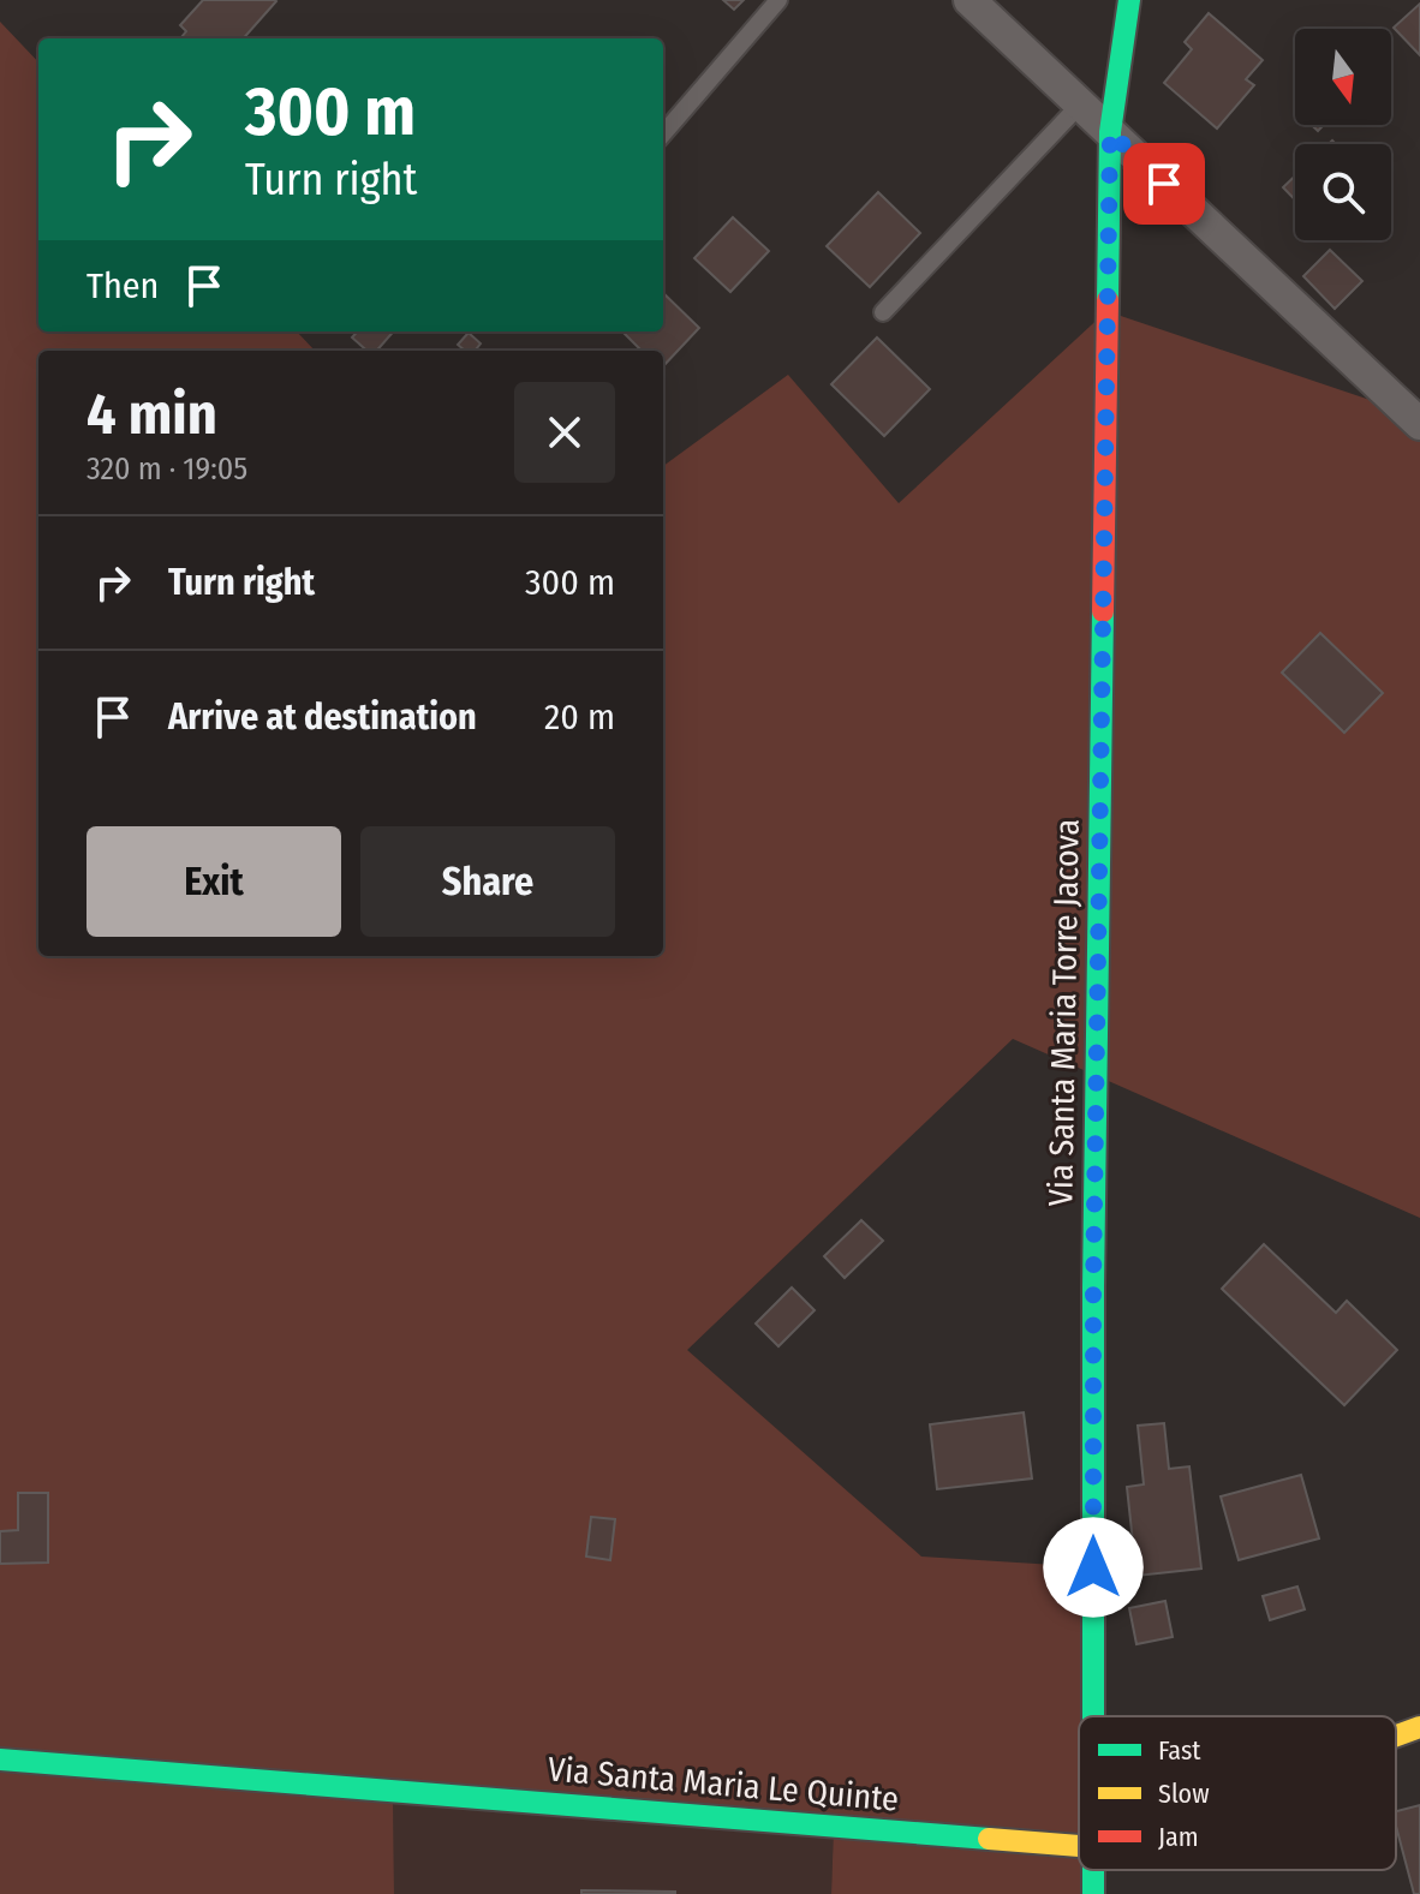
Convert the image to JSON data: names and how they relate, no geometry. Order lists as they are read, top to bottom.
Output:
{
  "streets": {
    "street": ["Via Santa Maria Torre Jacova", "Via Santa Maria Le Quinte"]
  },
  "legend": ["Fast", "Slow", "Jam"],
  "north": "bottom",
  "page": {
    "turn": ["300 m", "Turn right"],
    "then": "Then",
    "heading": ["4 min", "320 m · 19:05"],
    "list": [
      {
        "name": "Turn right",
        "value": "300 m"
      },
      {
        "name": "Arrive at destination",
        "value": "20 m"
      }
    ],
    "buttons": ["Exit", "Share"]
  }
}
